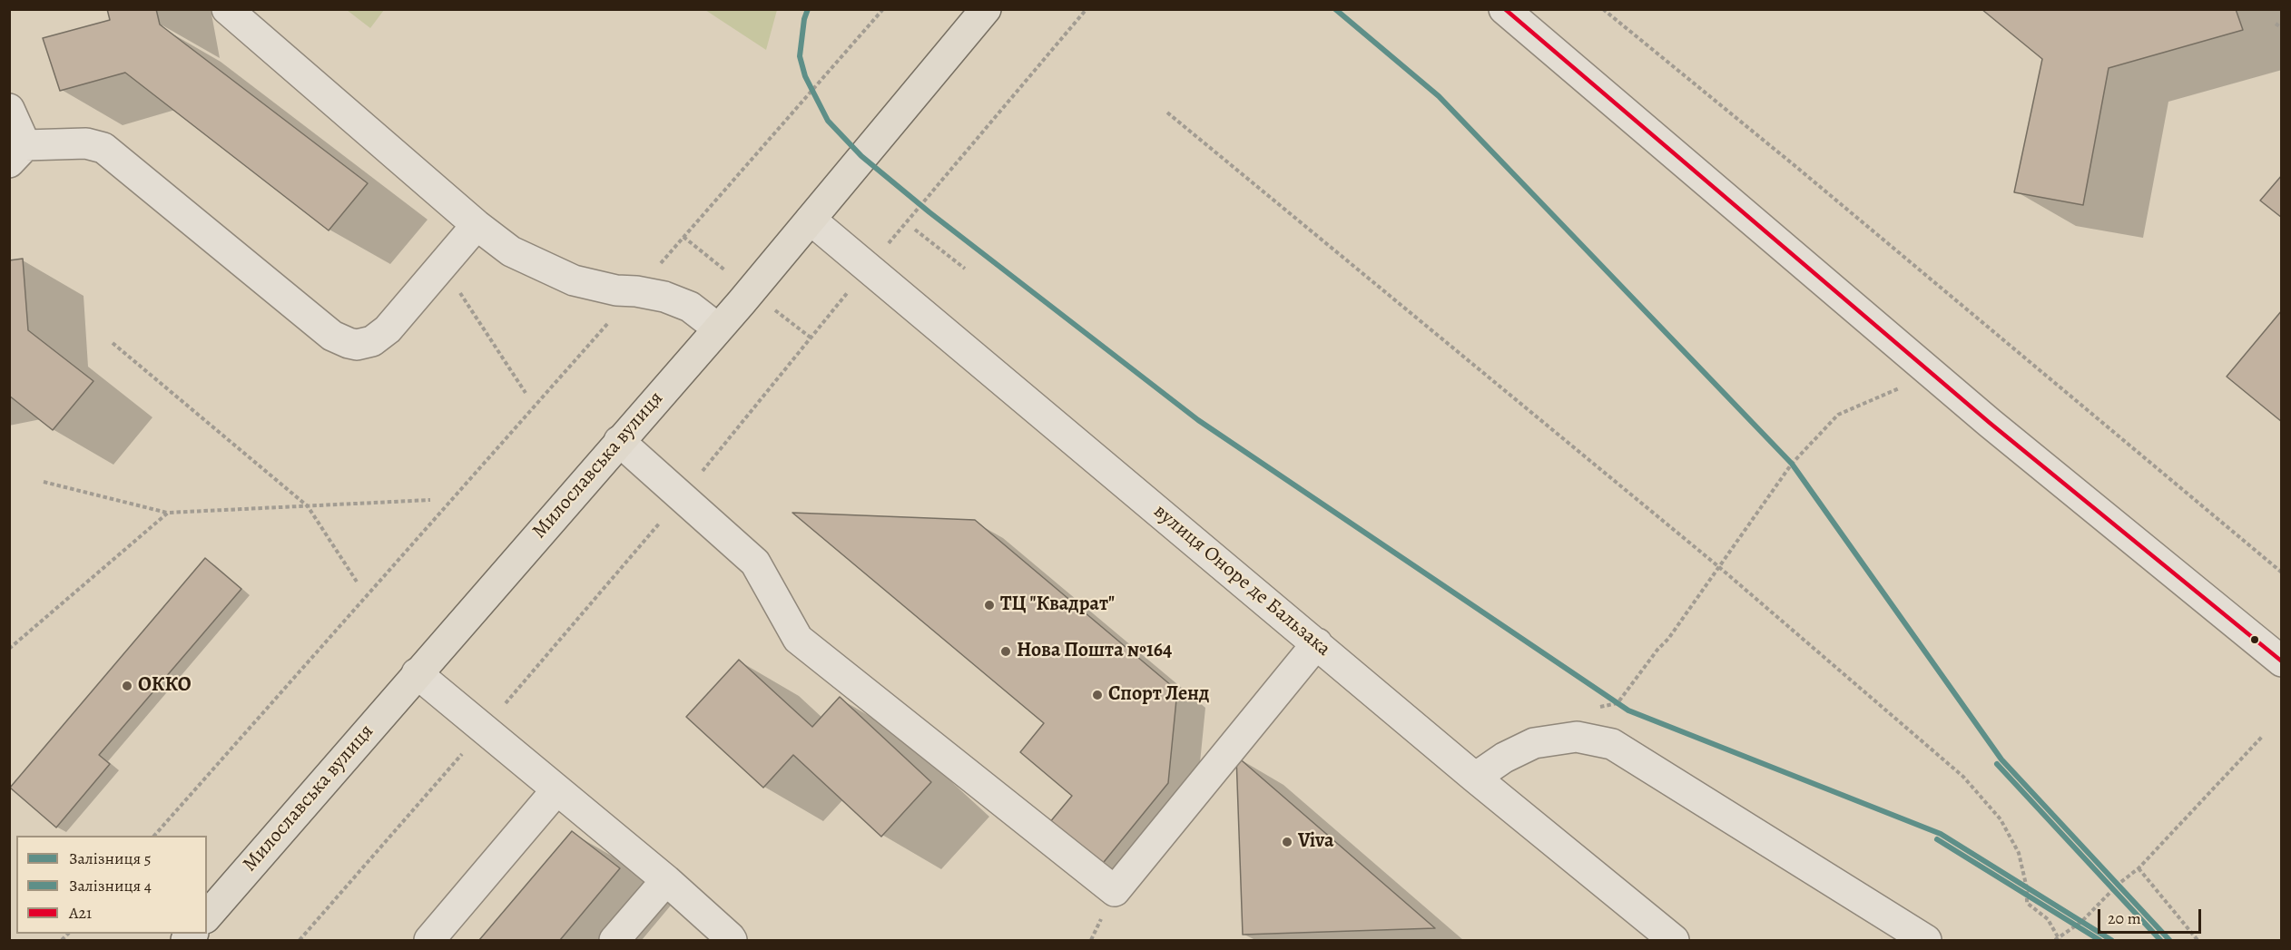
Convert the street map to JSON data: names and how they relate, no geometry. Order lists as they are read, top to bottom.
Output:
{
  "streets": {
    "main road": ["Милославська вулиця"],
    "street": ["вулиця Оноре де Бальзака"]
  },
  "crossings": [
    ["Милославська вулиця", "вулиця Оноре де Бальзака"]
  ],
  "places": [
    "ТЦ \"Квадрат\"",
    "Нова Пошта №164",
    "ОККО",
    "Спорт Ленд",
    "Viva"
  ],
  "lines": ["rail line 5", "transit line А21", "rail line 4"],
  "legend": ["Залізниця 5", "Залізниця 4", "А21"],
  "scale_bar": "20 m"
}
